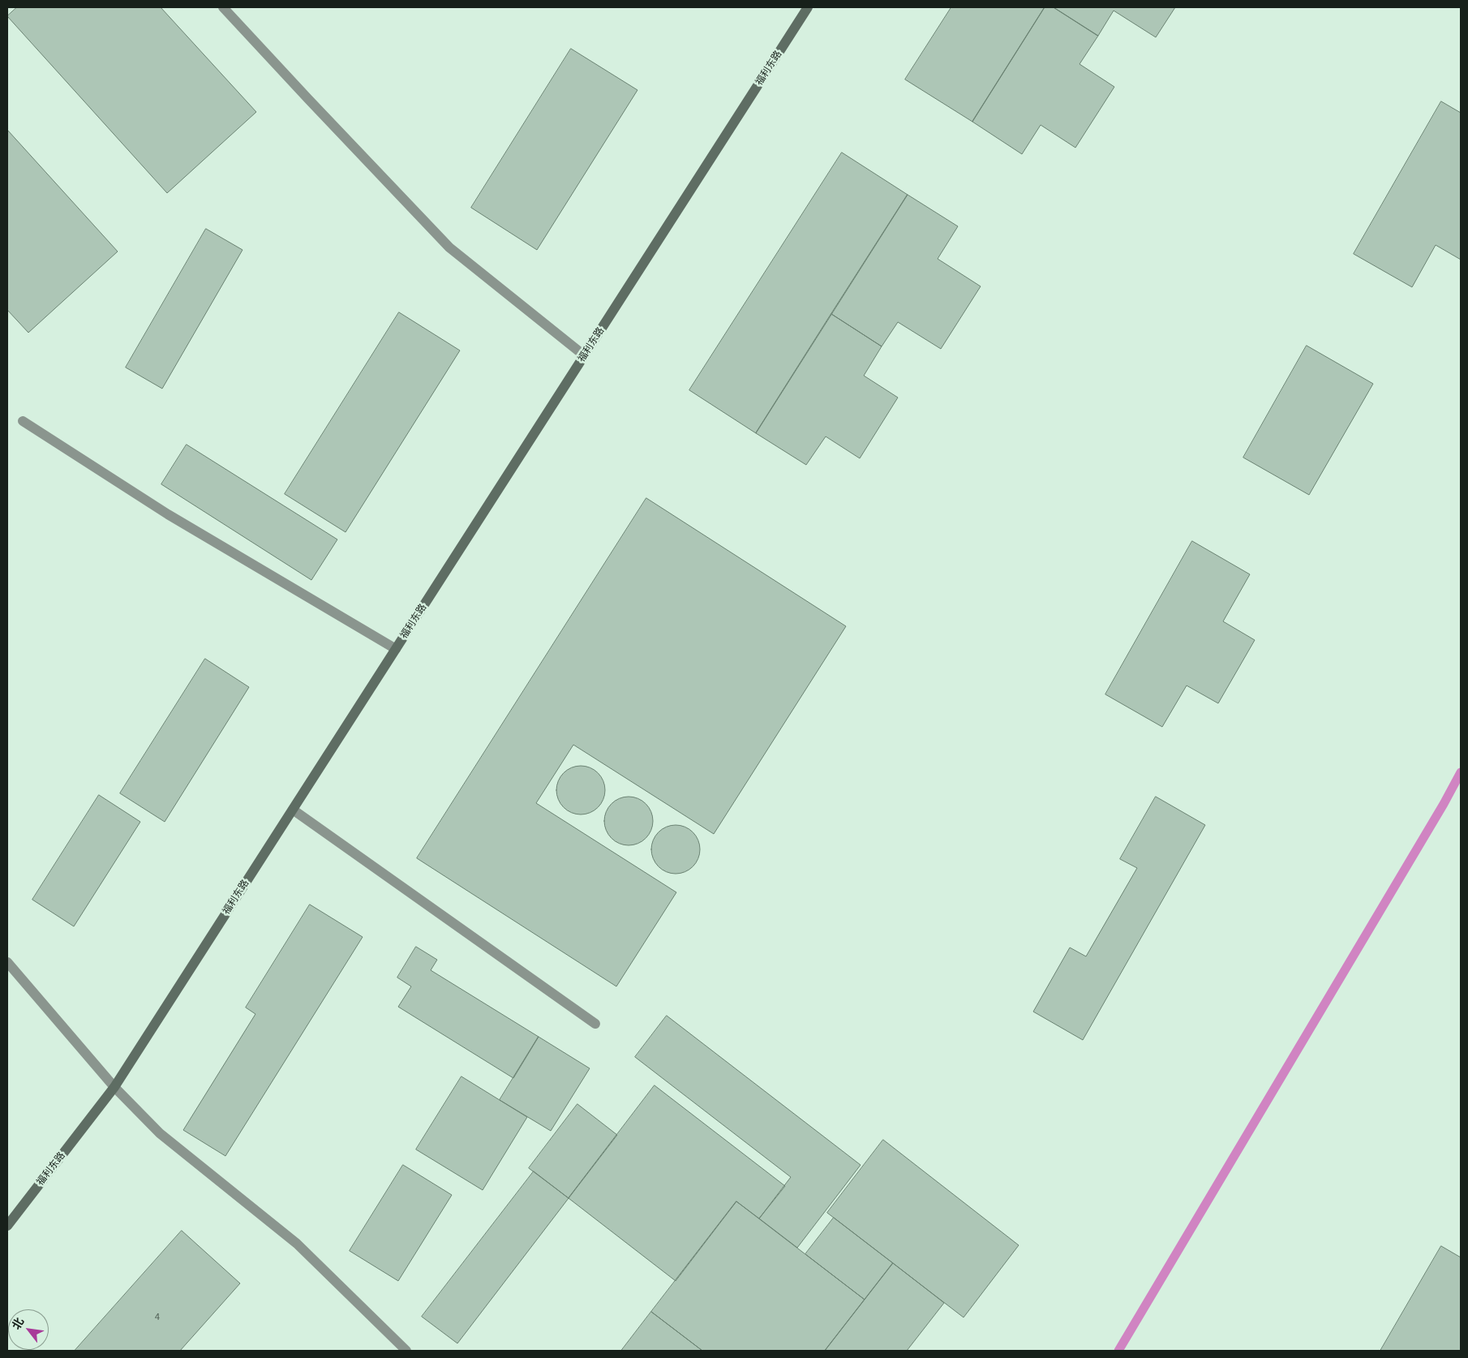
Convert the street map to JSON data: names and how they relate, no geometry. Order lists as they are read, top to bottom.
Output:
{
  "streets": {
    "main road": ["福利东路"]
  },
  "house_numbers": ["4"],
  "north": "top left"
}
